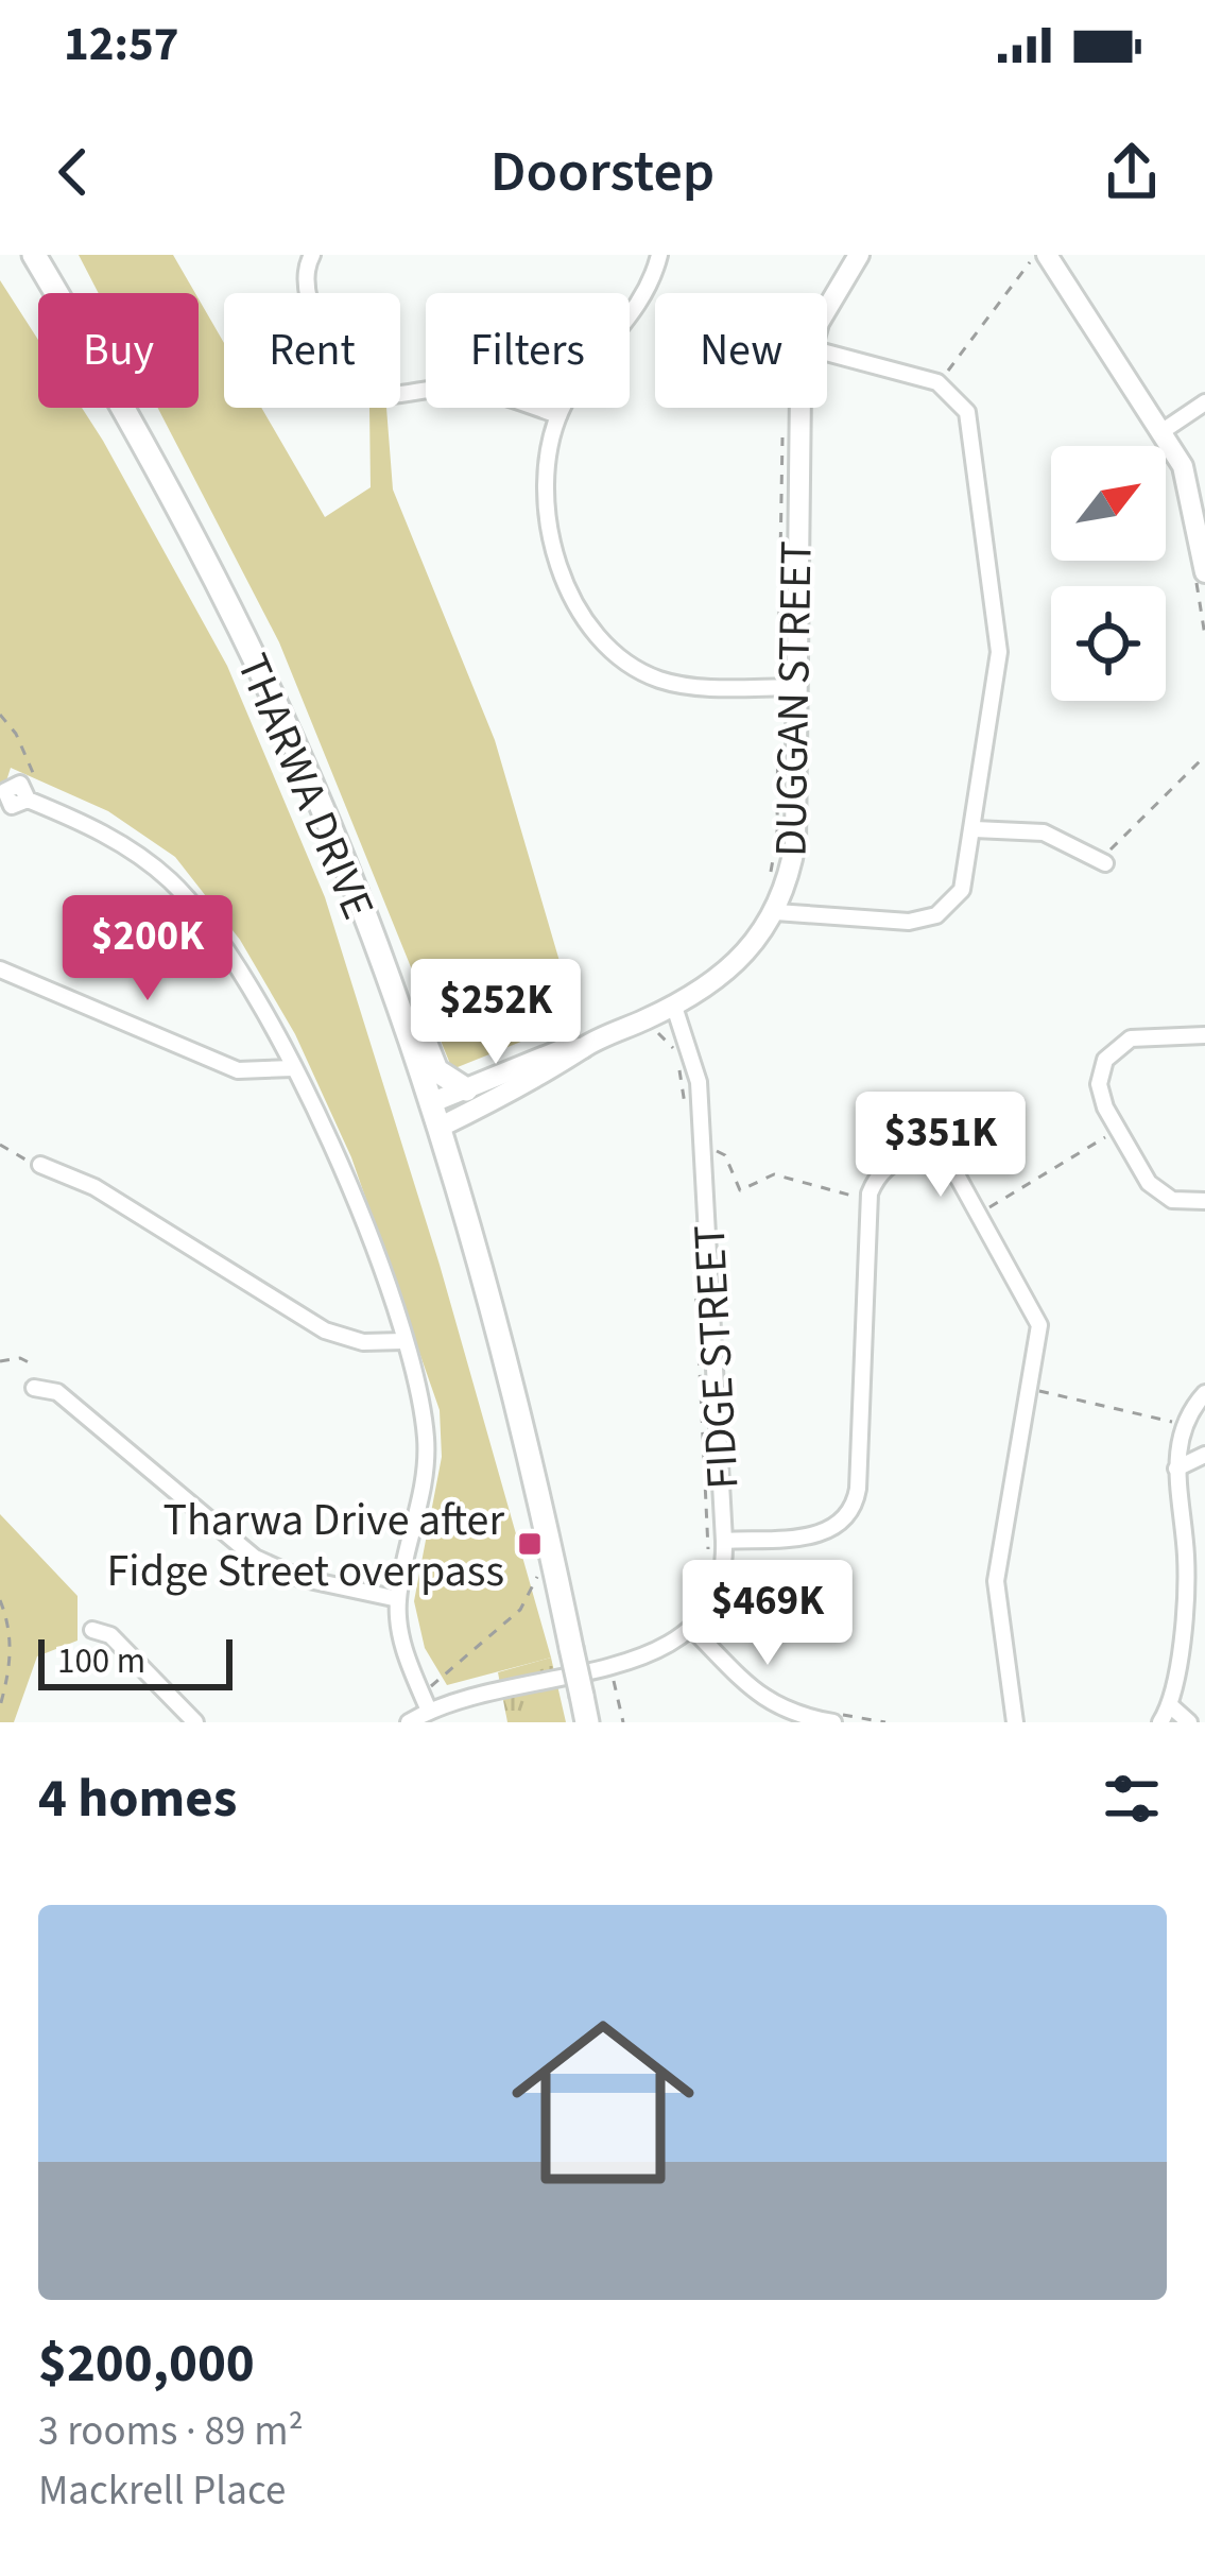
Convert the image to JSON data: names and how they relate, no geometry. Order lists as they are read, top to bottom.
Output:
{
  "streets": {
    "main road": ["THARWA DRIVE"],
    "street": ["DUGGAN STREET", "FIDGE STREET"]
  },
  "crossings": [
    ["DUGGAN STREET", "THARWA DRIVE"],
    ["DUGGAN STREET", "FIDGE STREET"]
  ],
  "places": {
    "transit": ["Tharwa Drive after Fidge Street overpass"]
  },
  "scale_bar": "100 m",
  "north": "top right",
  "page": {
    "status": "12:57",
    "header": "Doorstep",
    "chip": [
      "Buy",
      "Rent",
      "Filters",
      "New"
    ],
    "price": [
      "$200K",
      "$252K",
      "$351K",
      "$469K"
    ],
    "scale": "100 m",
    "heading": "4 homes",
    "list": [
      {
        "name": "$200,000",
        "note": "3 rooms · 89 m² · Mackrell Place"
      }
    ]
  }
}
